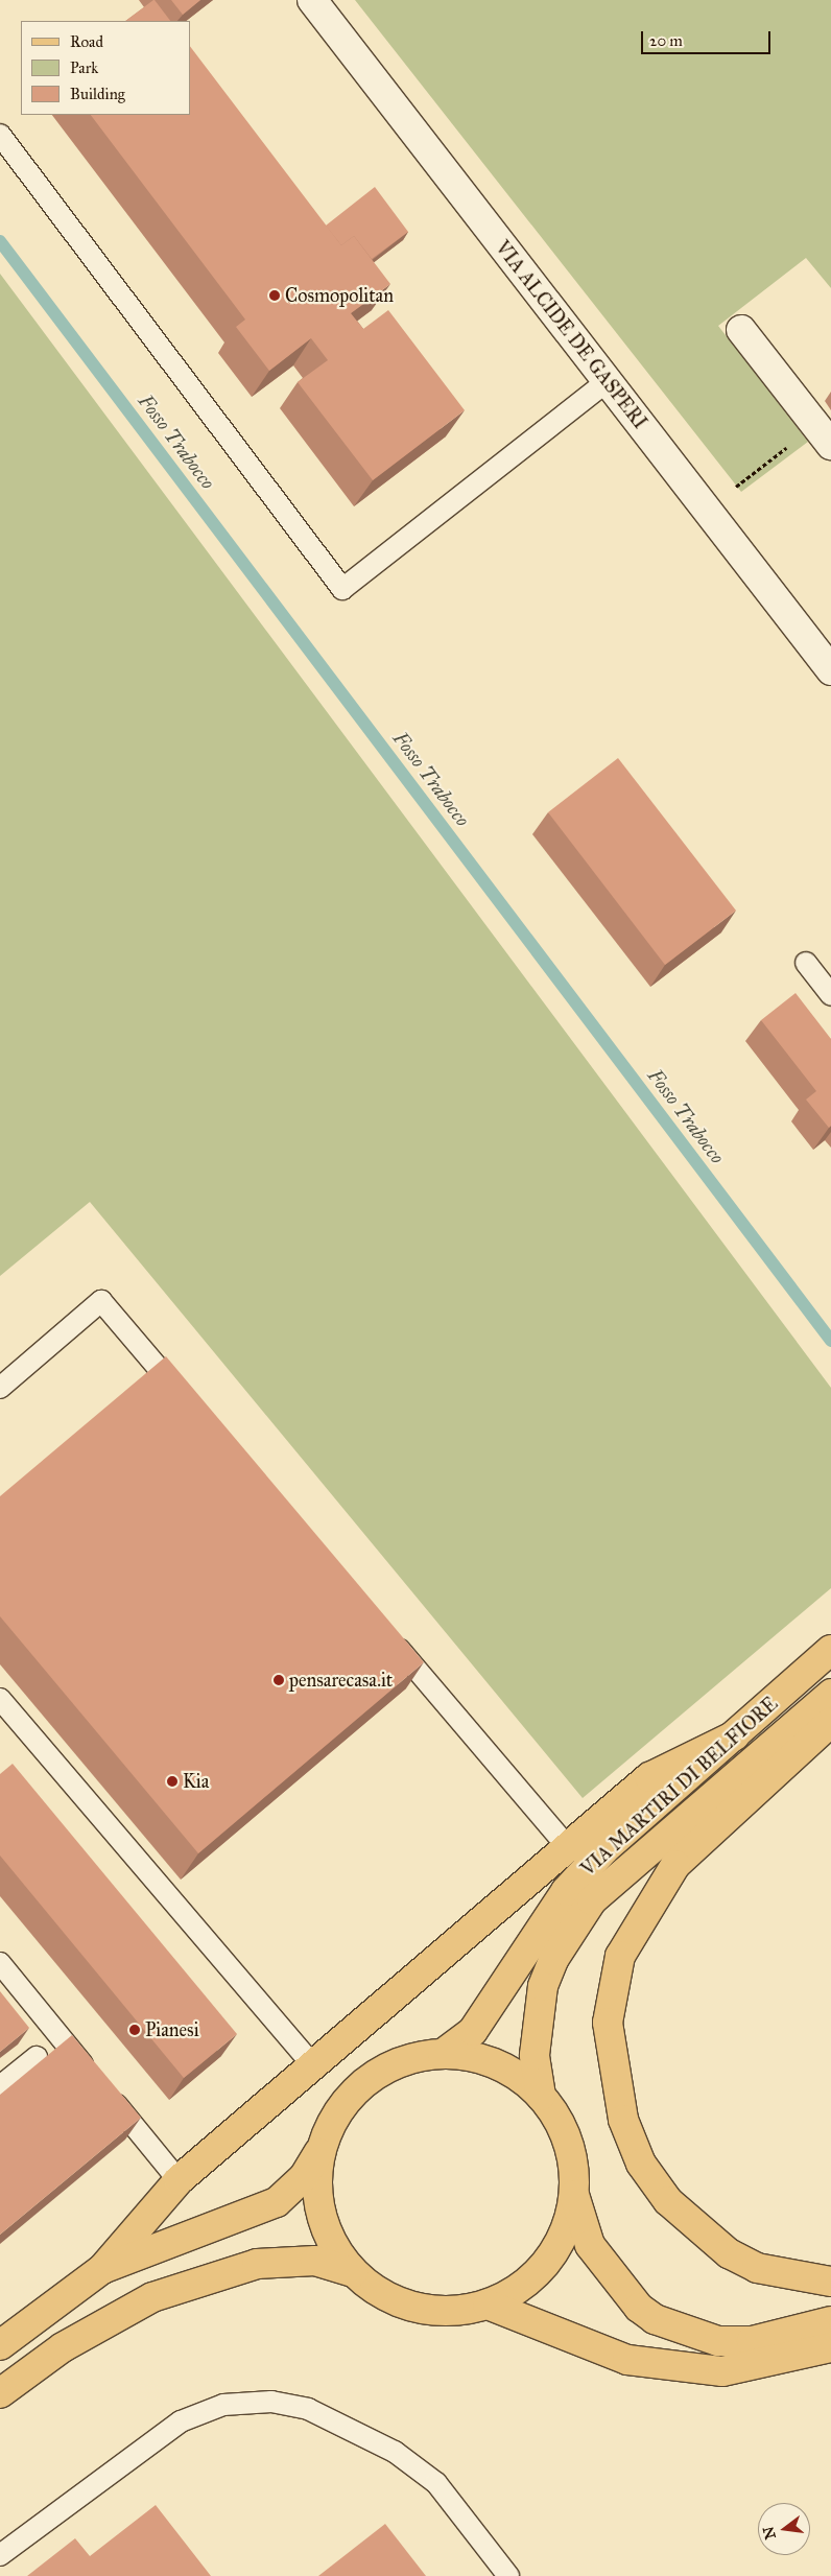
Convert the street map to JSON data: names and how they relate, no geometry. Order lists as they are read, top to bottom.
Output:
{
  "streets": {
    "main road": ["VIA MARTIRI DI BELFIORE"],
    "street": ["VIA ALCIDE DE GASPERI"]
  },
  "water": ["Fosso Trabocco"],
  "places": [
    "Cosmopolitan",
    "pensarecasa.it",
    "Kia",
    "Pianesi"
  ],
  "legend": ["Road", "Park", "Building"],
  "scale_bar": "20 m",
  "north": "left"
}
